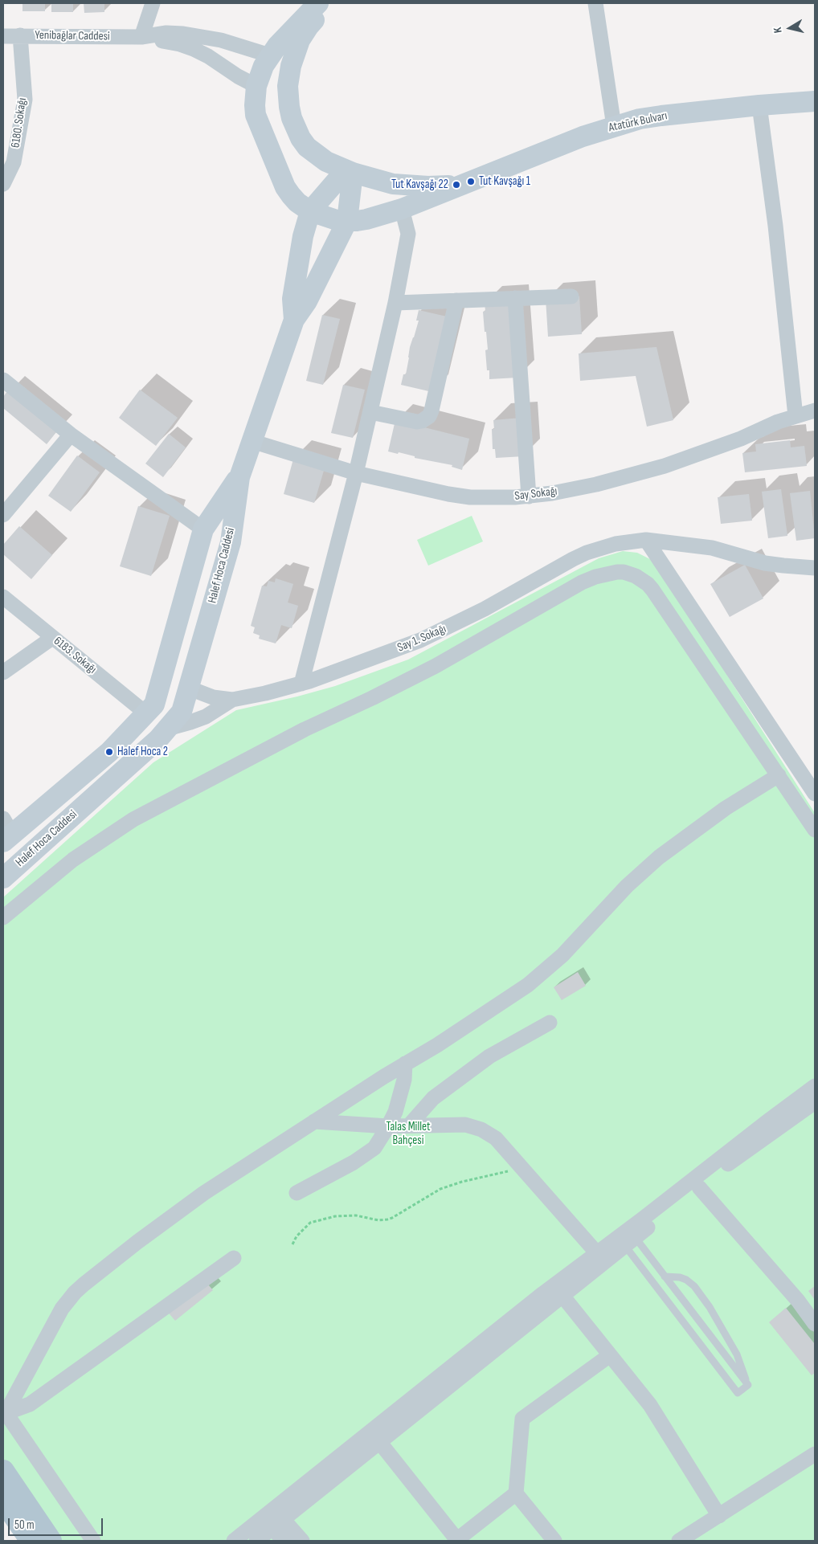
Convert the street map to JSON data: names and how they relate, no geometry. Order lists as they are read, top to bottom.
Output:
{
  "streets": {
    "main road": ["Atatürk Bulvarı", "Halef Hoca Caddesi"],
    "street": [
      "Yenibağlar Caddesi",
      "6180. Sokağı",
      "Say Sokağı",
      "Say 1. Sokağı",
      "6183. Sokağı"
    ]
  },
  "crossings": [
    ["Yenibağlar Caddesi", "6180. Sokağı"],
    ["Halef Hoca Caddesi", "Say 1. Sokağı"],
    ["Halef Hoca Caddesi", "6183. Sokağı"]
  ],
  "parks": ["Talas Millet Bahçesi"],
  "places": ["Tut Kavşağı 1", "Tut Kavşağı 22", "Halef Hoca 2"],
  "scale_bar": "50 m",
  "north": "left"
}
